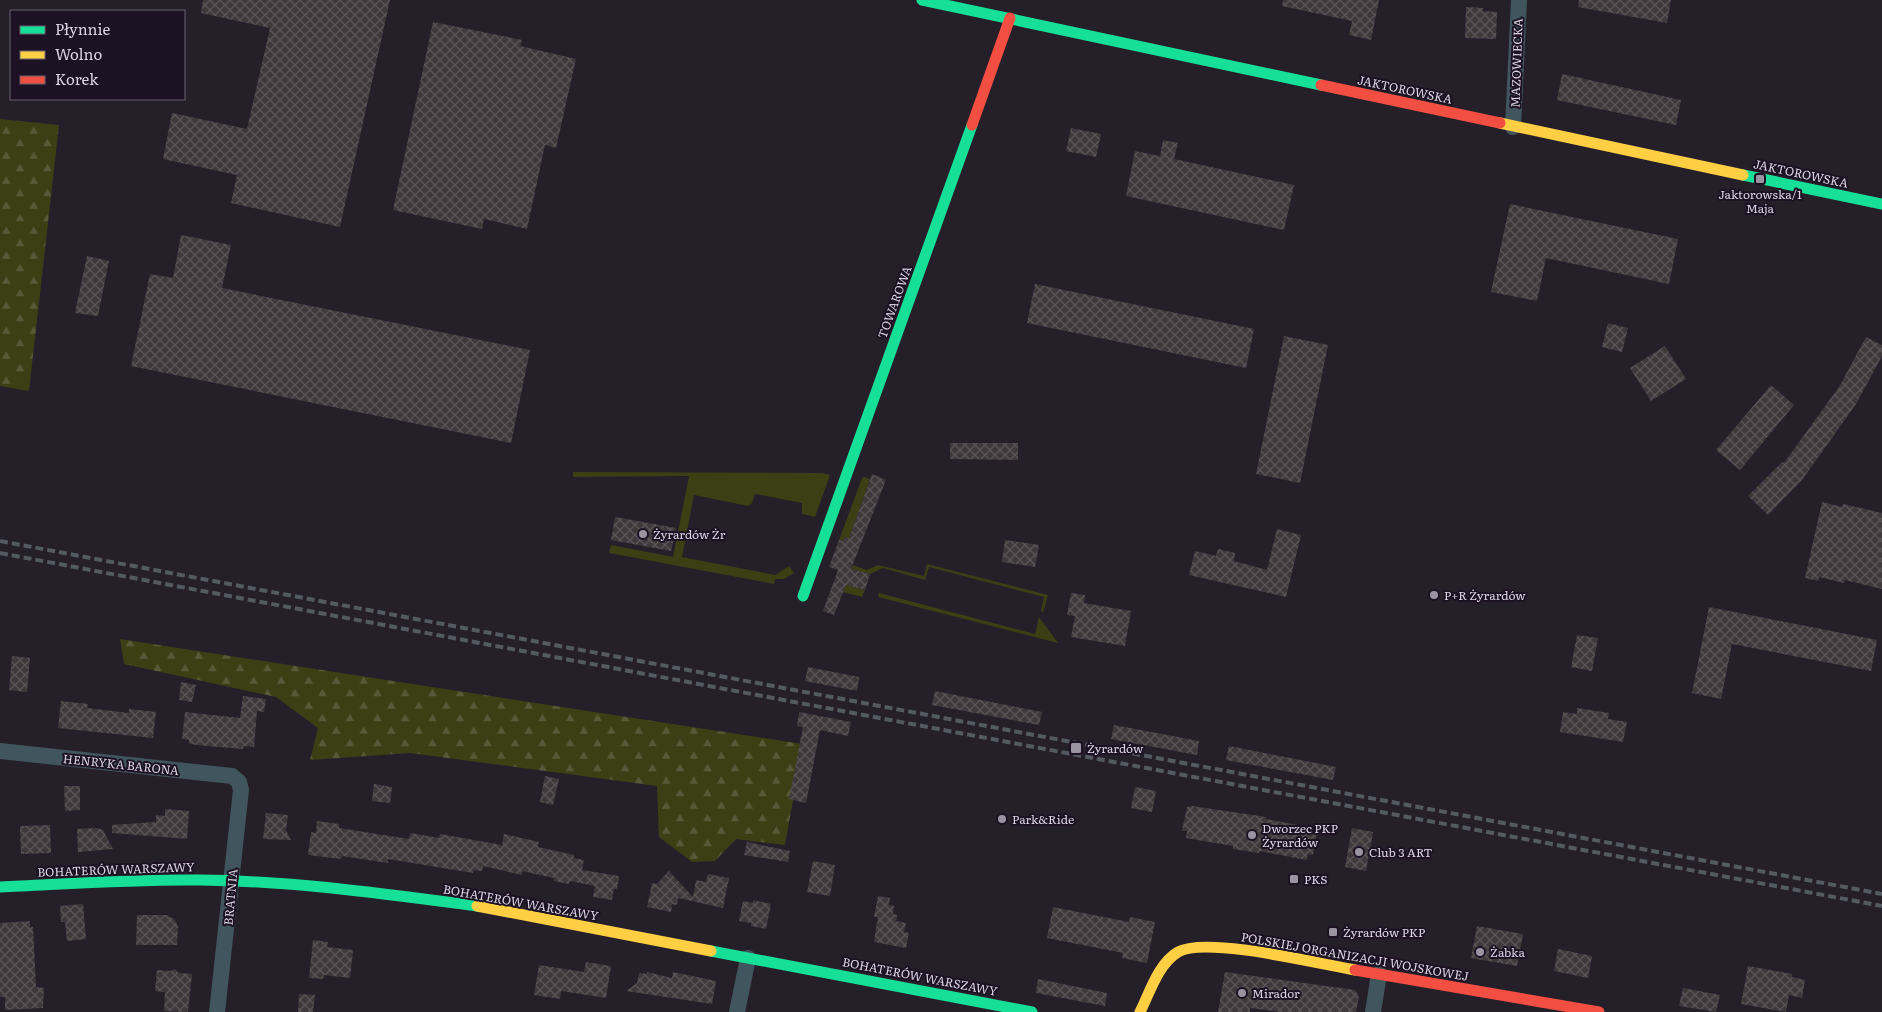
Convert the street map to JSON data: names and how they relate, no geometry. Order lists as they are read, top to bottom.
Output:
{
  "streets": {
    "street": [
      "MAZOWIECKA",
      "JAKTOROWSKA",
      "TOWAROWA",
      "HENRYKA BARONA",
      "BOHATERÓW WARSZAWY",
      "BRATNIA",
      "POLSKIEJ ORGANIZACJI WOJSKOWEJ"
    ]
  },
  "crossings": [
    ["MAZOWIECKA", "JAKTOROWSKA"],
    ["JAKTOROWSKA", "TOWAROWA"],
    ["HENRYKA BARONA", "BRATNIA"],
    ["BOHATERÓW WARSZAWY", "BRATNIA"]
  ],
  "places": {
    "transit": [
      "Jaktorowska/1 Maja",
      "Żyrardów",
      "PKS",
      "Żyrardów PKP"
    ],
    "other": [
      "Żyrardów Żr",
      "P+R Żyrardów",
      "Park&Ride",
      "Dworzec PKP Żyrardów",
      "Club 3 ART",
      "Żabka",
      "Mirador"
    ]
  },
  "legend": ["Płynnie", "Wolno", "Korek"]
}
